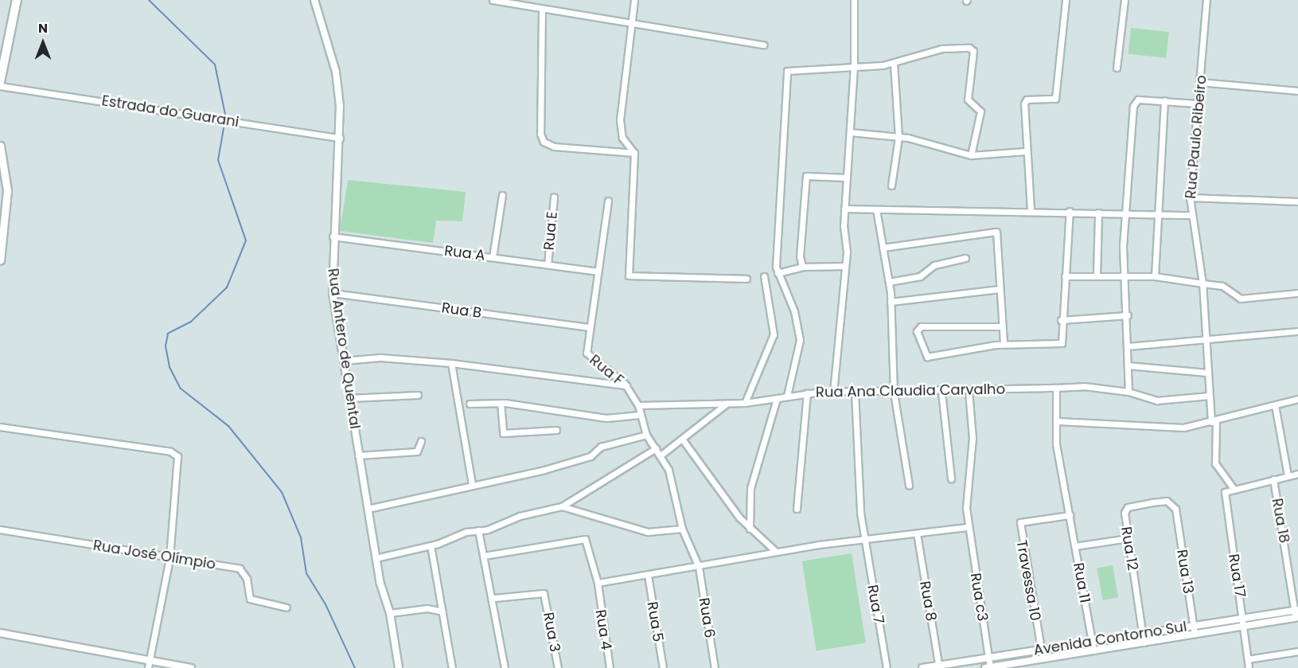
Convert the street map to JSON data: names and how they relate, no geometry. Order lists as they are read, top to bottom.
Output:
{
  "streets": {
    "street": [
      "Estrada do Guarani",
      "Rua Paulo Ribeiro",
      "Rua E",
      "Rua A",
      "Rua B",
      "Rua Antero de Quental",
      "Rua F",
      "Rua Ana Claudia Carvalho",
      "Rua 18",
      "Rua 12",
      "Rua José Olímpio",
      "Rua 13",
      "Rua 17",
      "Travessa 10",
      "Rua 11",
      "Rua c3",
      "Rua 8",
      "Rua 7",
      "Rua 6",
      "Rua 5",
      "Rua 4",
      "Rua 3",
      "Avenida Contorno Sul"
    ]
  },
  "crossings": [
    ["Estrada do Guarani", "Rua Antero de Quental"],
    ["Rua Paulo Ribeiro", "Rua Ana Claudia Carvalho"],
    ["Rua Paulo Ribeiro", "Rua 17"],
    ["Rua E", "Rua A"],
    ["Rua A", "Rua Antero de Quental"],
    ["Rua A", "Rua F"],
    ["Rua B", "Rua Antero de Quental"],
    ["Rua B", "Rua F"],
    ["Rua F", "Rua Ana Claudia Carvalho"],
    ["Rua F", "Rua 6"],
    ["Rua Ana Claudia Carvalho", "Rua c3"],
    ["Rua Ana Claudia Carvalho", "Rua 7"],
    ["Rua 18", "Avenida Contorno Sul"],
    ["Rua 12", "Rua 13"],
    ["Rua 12", "Avenida Contorno Sul"],
    ["Rua 13", "Avenida Contorno Sul"],
    ["Rua 17", "Avenida Contorno Sul"],
    ["Travessa 10", "Rua 11"],
    ["Travessa 10", "Avenida Contorno Sul"],
    ["Rua 11", "Avenida Contorno Sul"],
    ["Rua c3", "Avenida Contorno Sul"],
    ["Rua 8", "Avenida Contorno Sul"]
  ],
  "north": "top"
}
